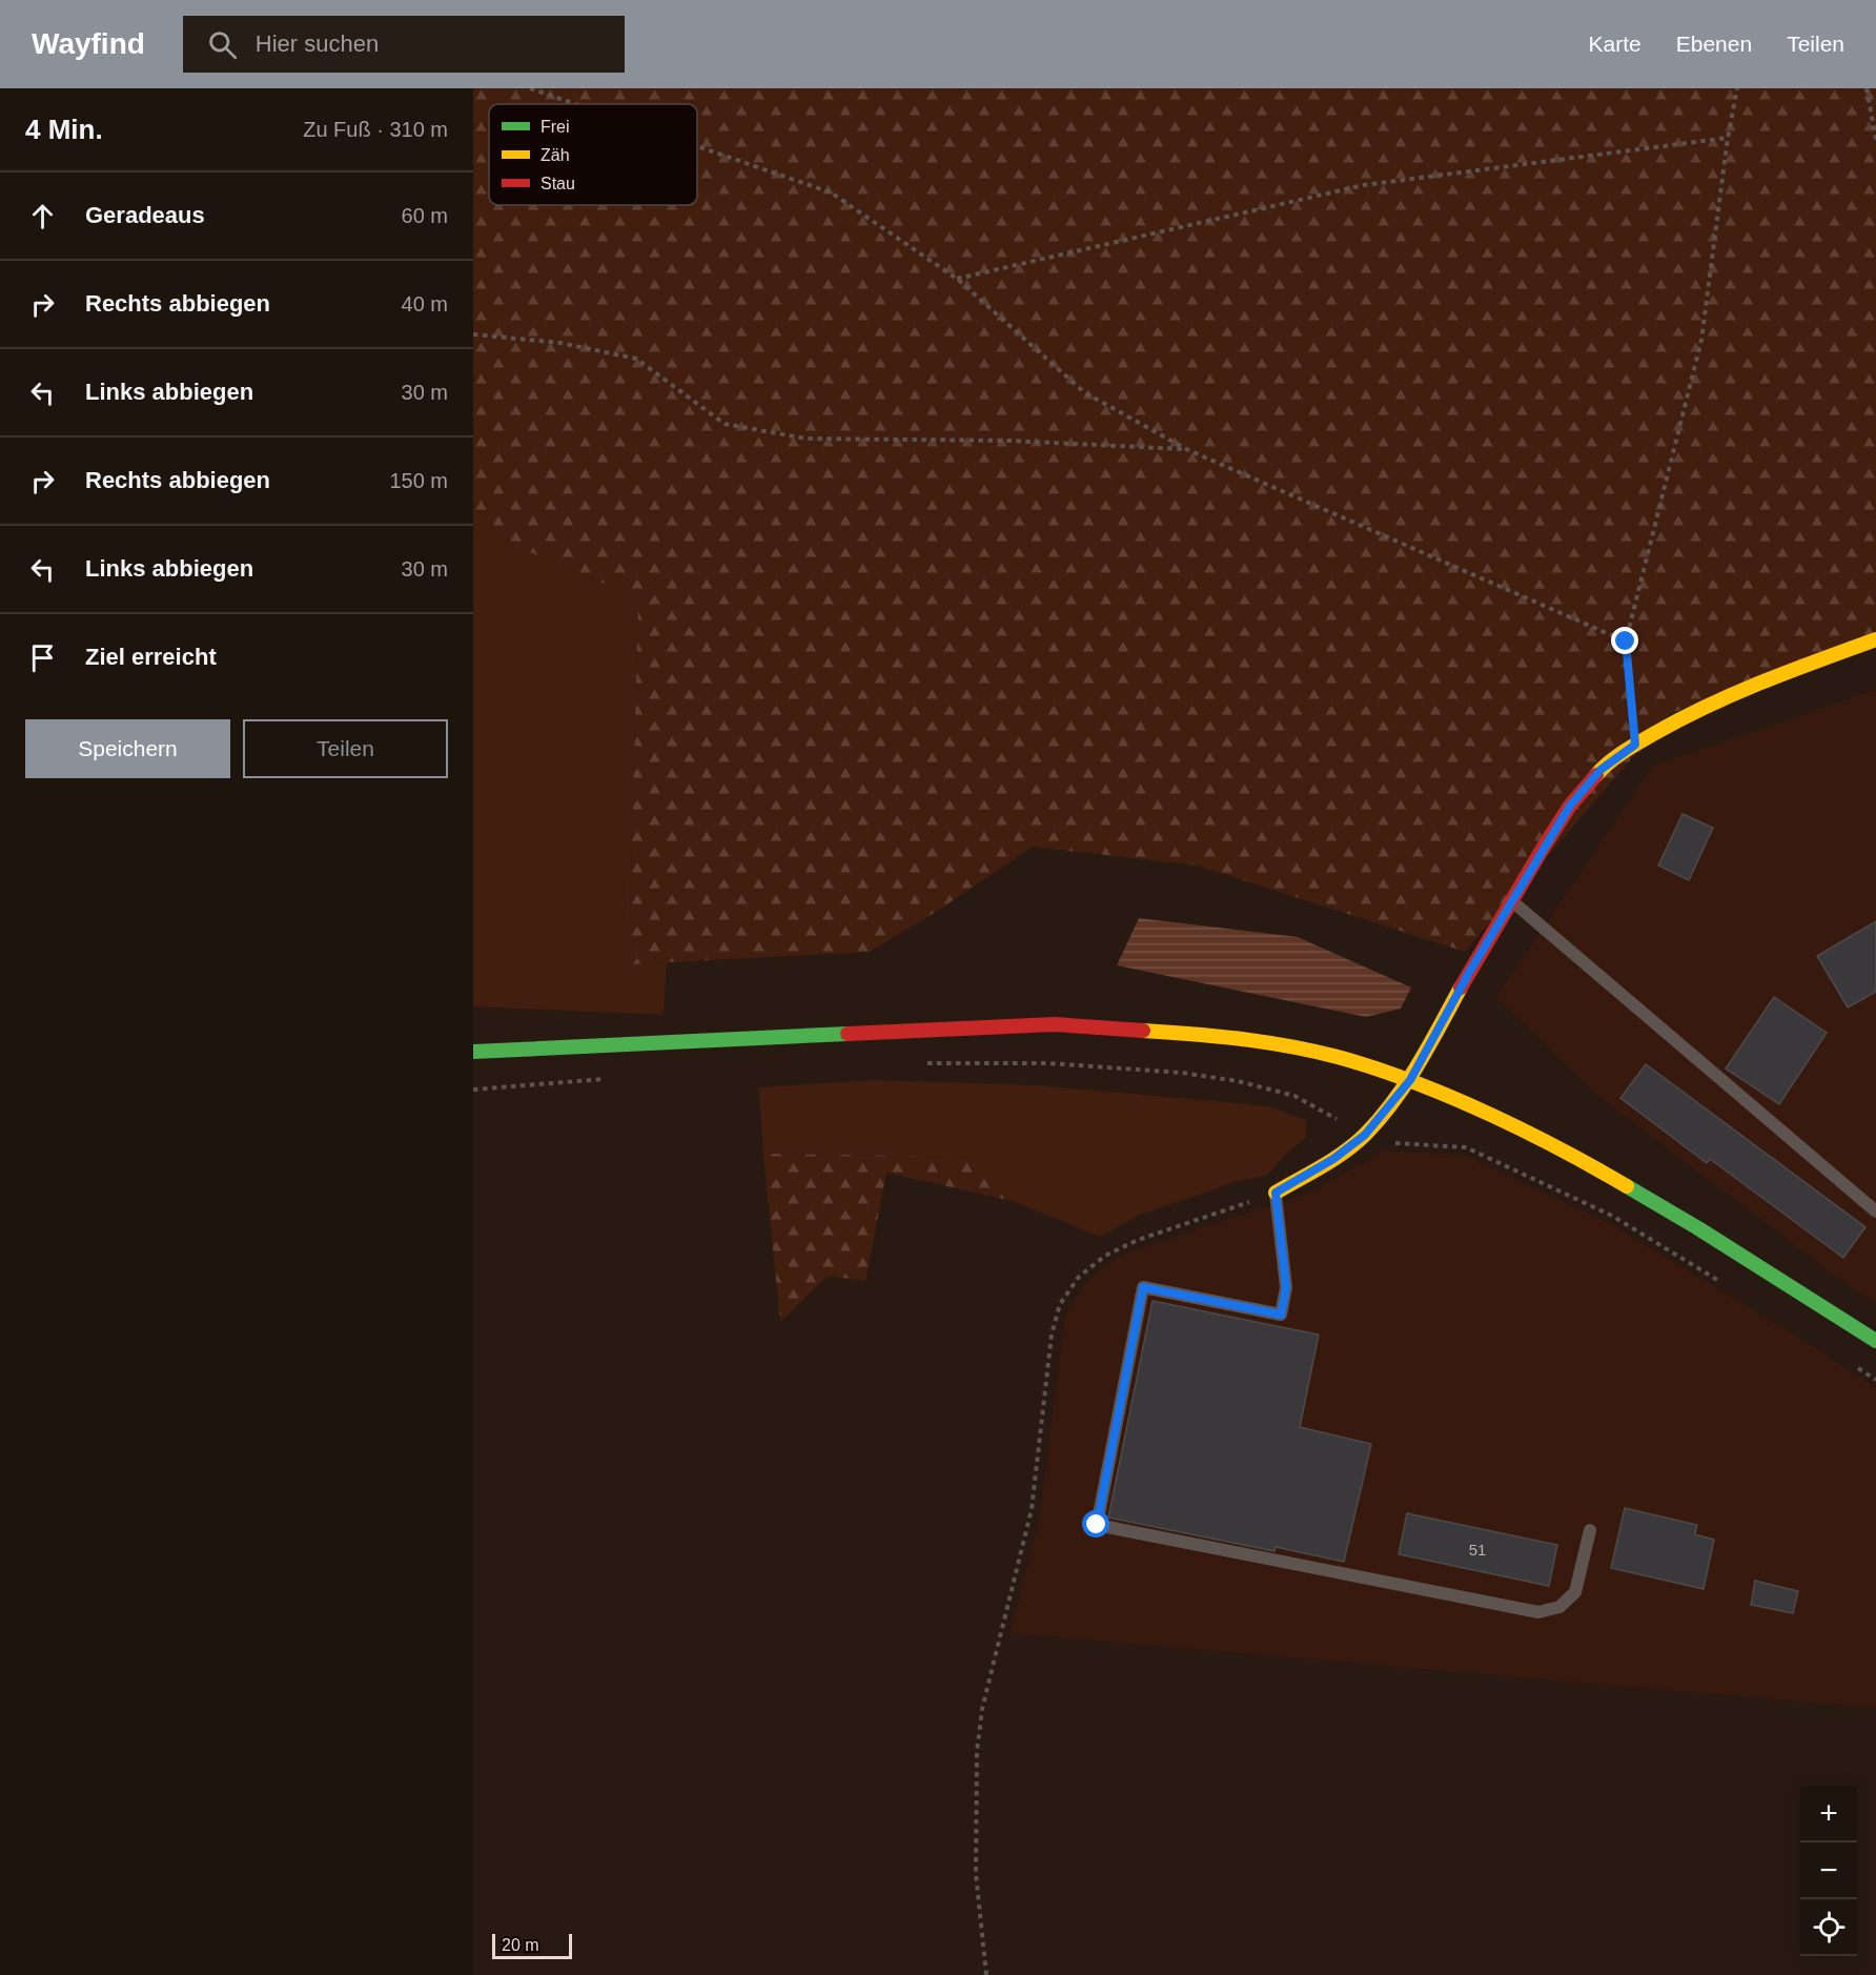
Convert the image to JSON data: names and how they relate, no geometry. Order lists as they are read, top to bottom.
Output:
{
  "house_numbers": ["51"],
  "legend": ["Frei", "Zäh", "Stau"],
  "scale_bar": "20 m",
  "page": {
    "header": "Wayfind",
    "search": "Hier suchen",
    "nav": ["Karte", "Ebenen", "Teilen"],
    "heading": ["4 Min.", "Zu Fuß · 310 m"],
    "list": [
      ["Geradeaus", "60 m"],
      ["Rechts abbiegen", "40 m"],
      ["Links abbiegen", "30 m"],
      ["Rechts abbiegen", "150 m"],
      ["Links abbiegen", "30 m"],
      "Ziel erreicht"
    ],
    "buttons": ["Speichern", "Teilen"],
    "map_buttons": ["+", "−"],
    "scale": "20 m"
  }
}
